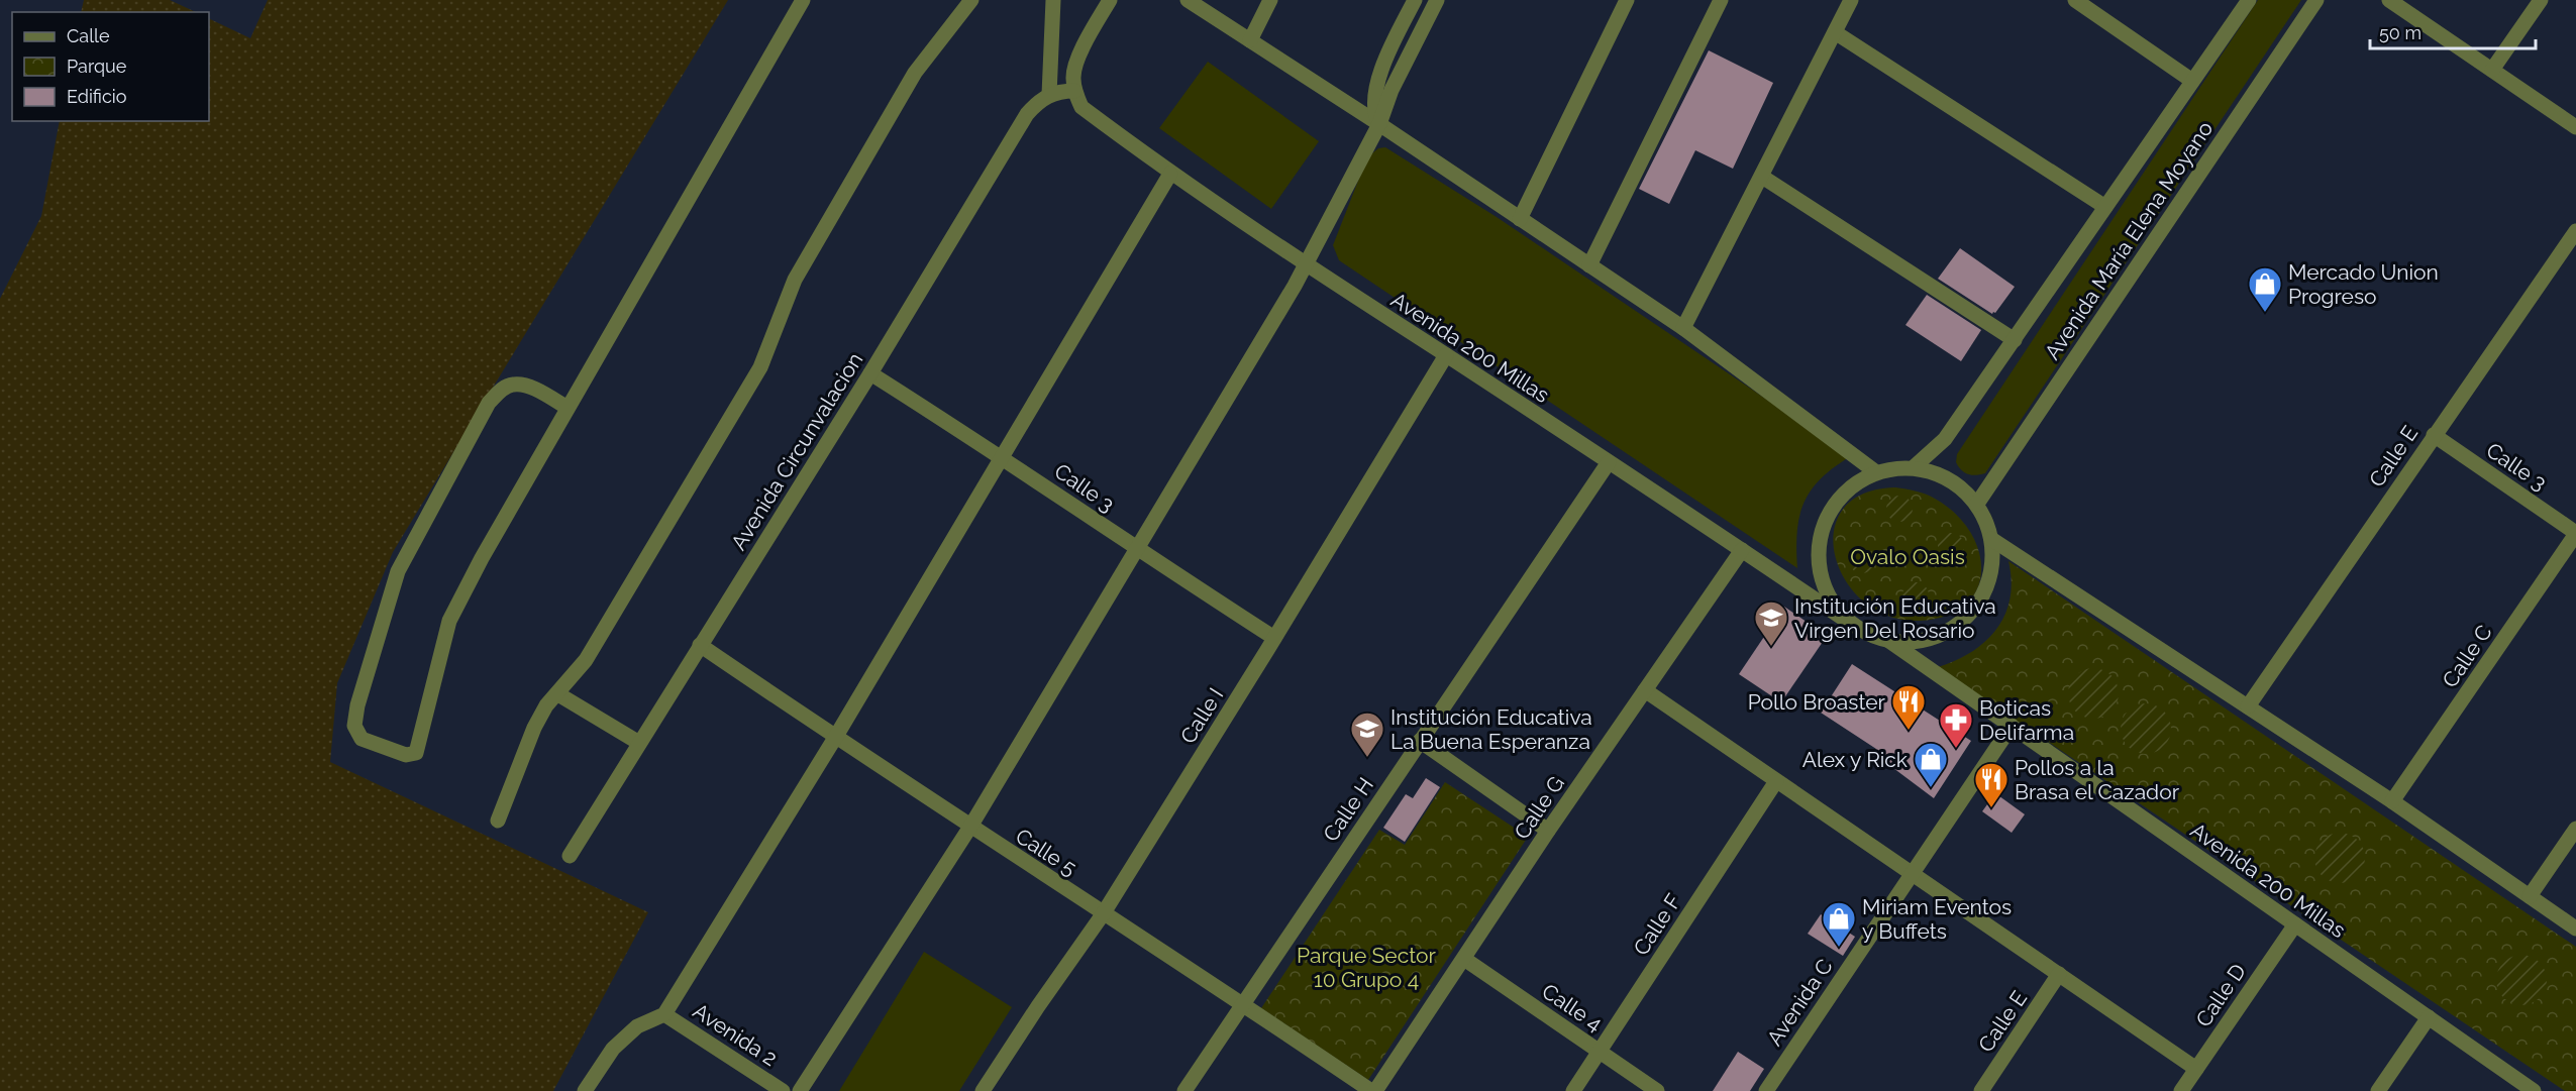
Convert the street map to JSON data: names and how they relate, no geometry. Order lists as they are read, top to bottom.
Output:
{
  "streets": {
    "street": [
      "Avenida María Elena Moyano",
      "Avenida 200 Millas",
      "Avenida Circunvalacion",
      "Calle E",
      "Calle 3",
      "Calle C",
      "Calle I",
      "Calle G",
      "Calle H",
      "Calle 5",
      "Calle F",
      "Calle D",
      "Avenida C",
      "Calle 4",
      "Avenida 2"
    ]
  },
  "crossings": [
    ["Avenida María Elena Moyano", "Avenida 200 Millas"],
    ["Avenida 200 Millas", "Avenida Circunvalacion"],
    ["Avenida 200 Millas", "Calle I"],
    ["Avenida 200 Millas", "Calle G"],
    ["Avenida 200 Millas", "Calle H"],
    ["Avenida 200 Millas", "Calle D"],
    ["Avenida 200 Millas", "Avenida C"],
    ["Avenida Circunvalacion", "Calle 3"],
    ["Avenida Circunvalacion", "Calle 5"],
    ["Calle E", "Calle 3"],
    ["Calle 3", "Calle C"],
    ["Calle 3", "Calle I"],
    ["Calle I", "Calle 5"],
    ["Calle G", "Calle 5"],
    ["Calle G", "Calle 4"],
    ["Calle H", "Calle 5"],
    ["Calle F", "Calle 4"]
  ],
  "parks": ["Ovalo Oasis", "Parque Sector 10 Grupo 4"],
  "places": {
    "shop": ["Mercado Union Progreso", "Alex y Rick", "Miriam Eventos y Buffets"],
    "school or university": ["Institución Educativa Virgen Del Rosario", "Institución Educativa La Buena Esperanza"],
    "restaurant": ["Pollo Broaster", "Pollos a la Brasa el Cazador"],
    "pharmacy": ["Boticas Delifarma"]
  },
  "legend": ["Calle", "Parque", "Edificio"],
  "scale_bar": "50 m"
}
